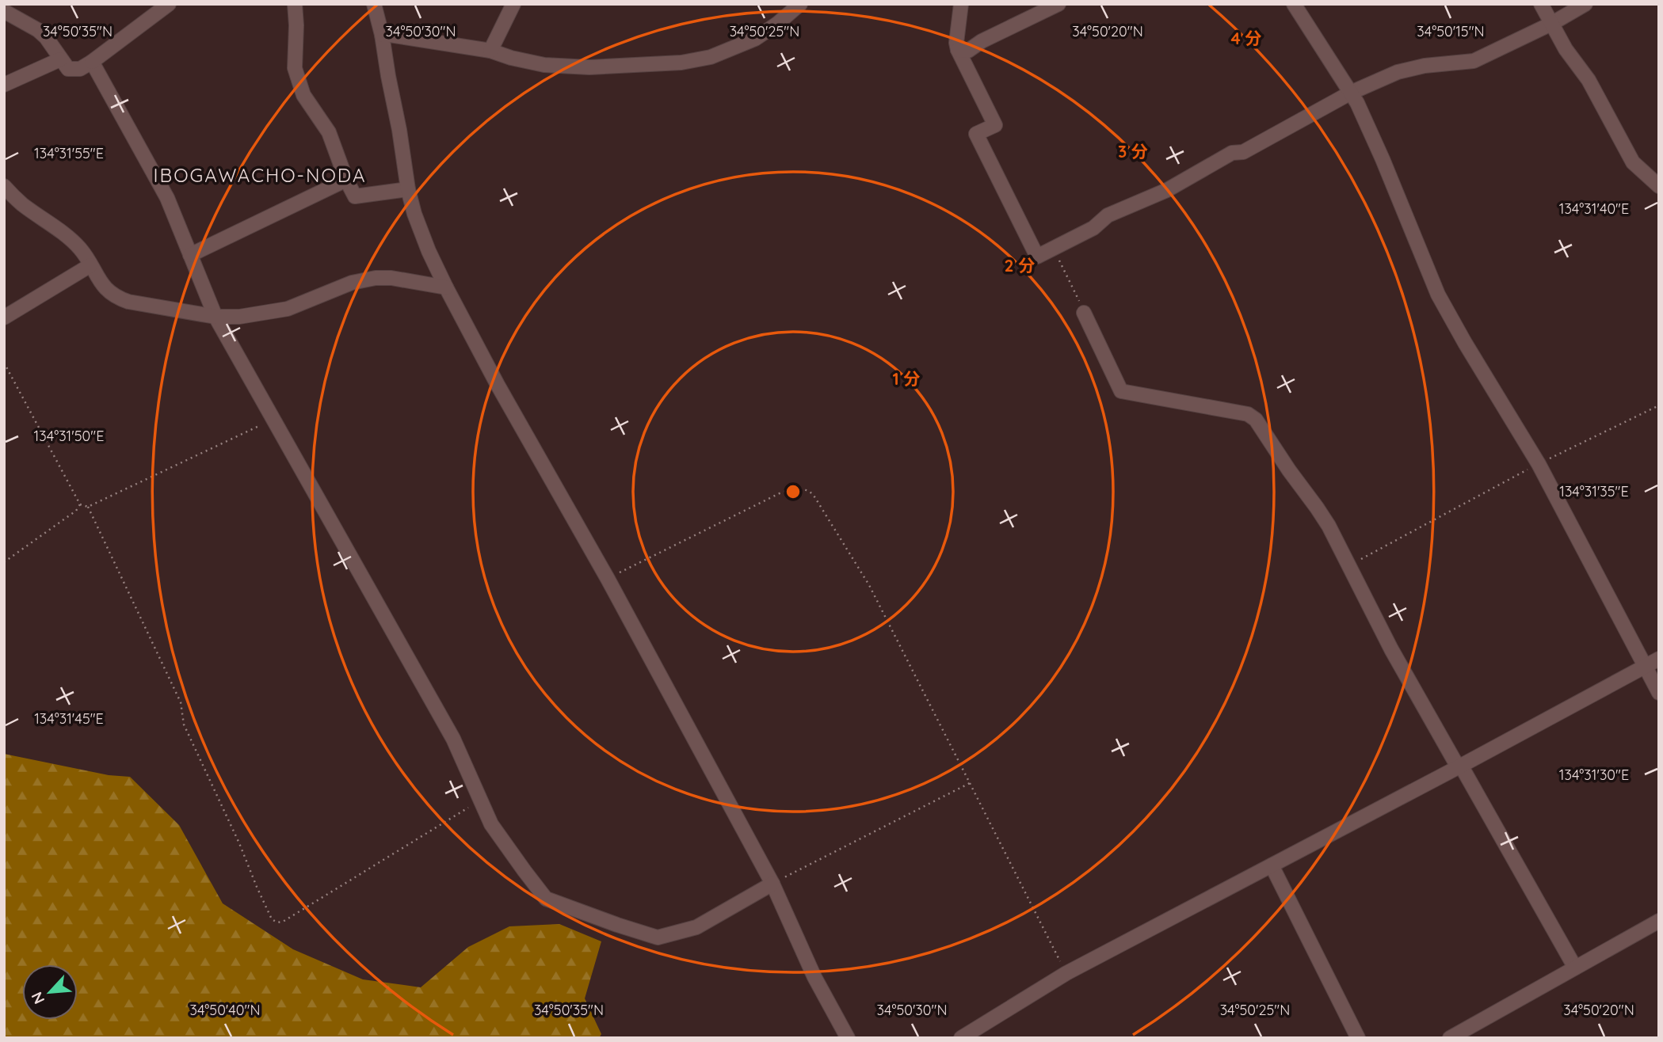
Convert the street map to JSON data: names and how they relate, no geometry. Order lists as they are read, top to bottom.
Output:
{
  "districts": ["IBOGAWACHO-NODA"],
  "north": "bottom left",
  "coordinates": [
    "34°50'15\"N",
    "34°50'35\"N",
    "34°50'30\"N",
    "34°50'25\"N",
    "34°50'20\"N",
    "134°31'55\"E",
    "134°31'40\"E",
    "134°31'50\"E",
    "134°31'35\"E",
    "134°31'45\"E",
    "134°31'30\"E",
    "34°50'40\"N"
  ],
  "rings": [
    "4 分",
    "3 分",
    "2 分",
    "1 分"
  ]
}
